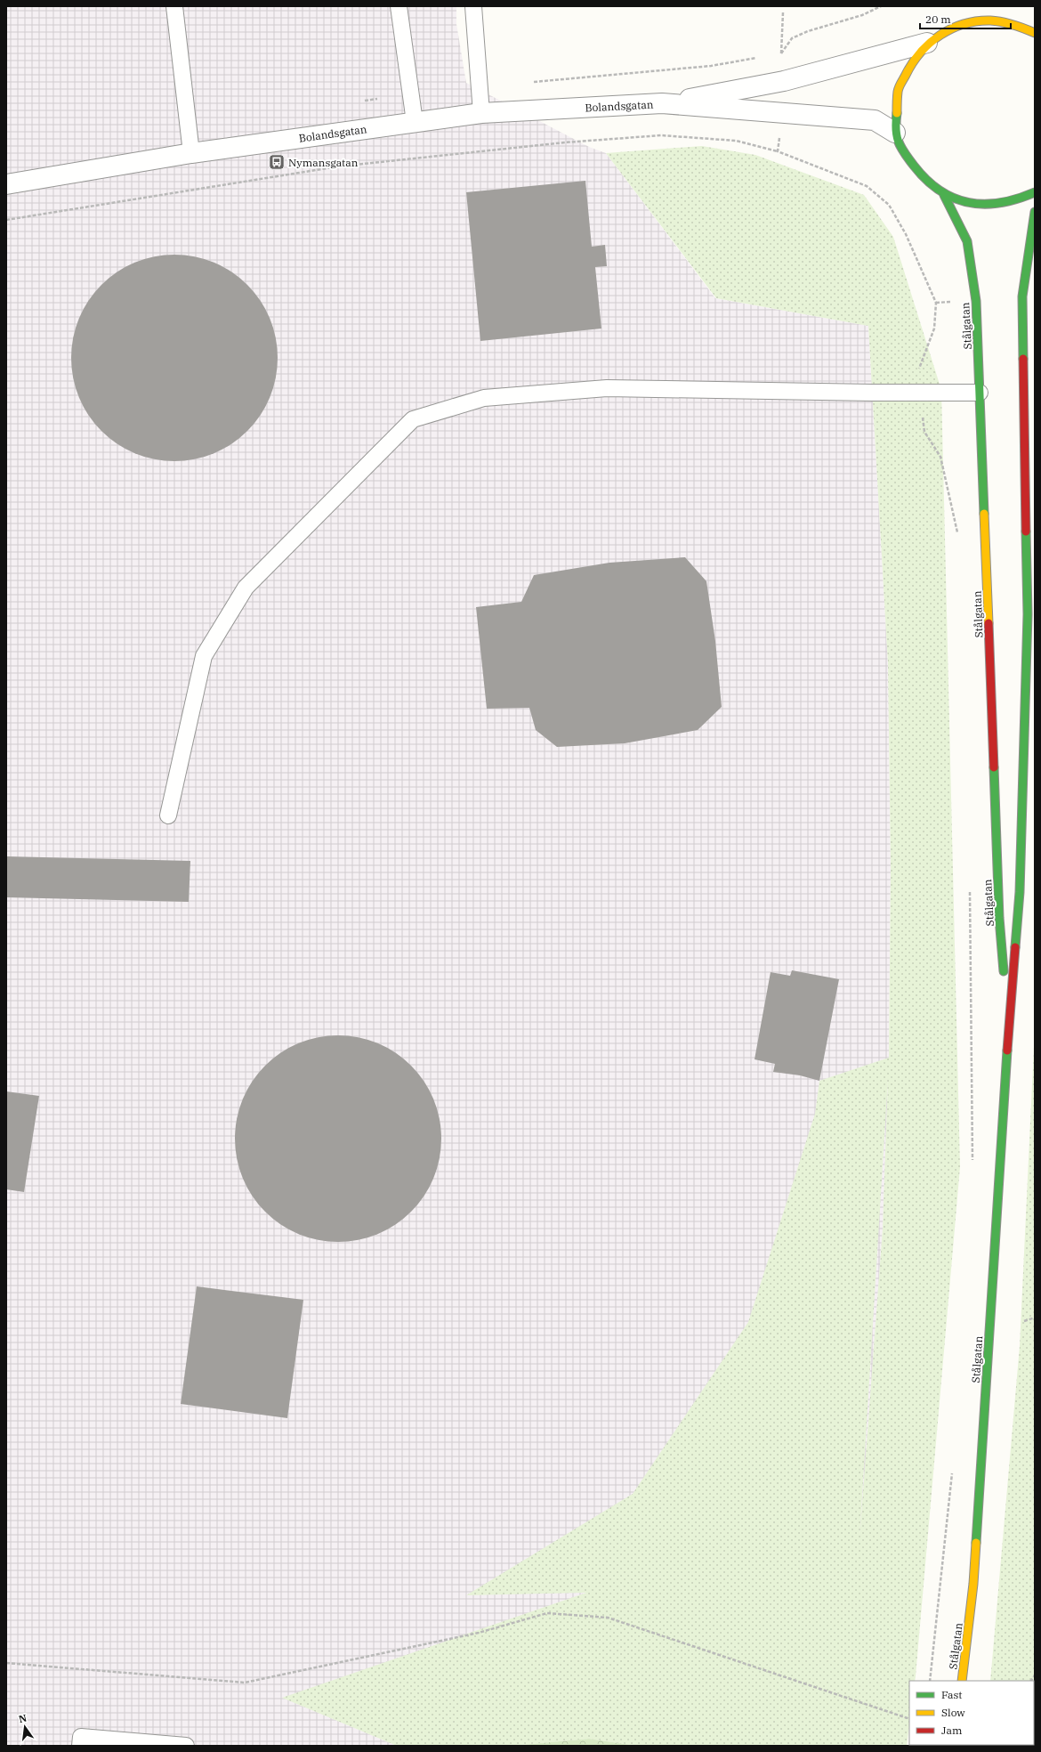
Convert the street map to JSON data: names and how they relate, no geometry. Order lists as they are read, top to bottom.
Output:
{
  "streets": {
    "main road": ["Stålgatan"],
    "street": ["Bolandsgatan"]
  },
  "places": {
    "bus stop": ["Nymansgatan"]
  },
  "legend": ["Fast", "Slow", "Jam"],
  "scale_bar": "20 m",
  "north": "top"
}
